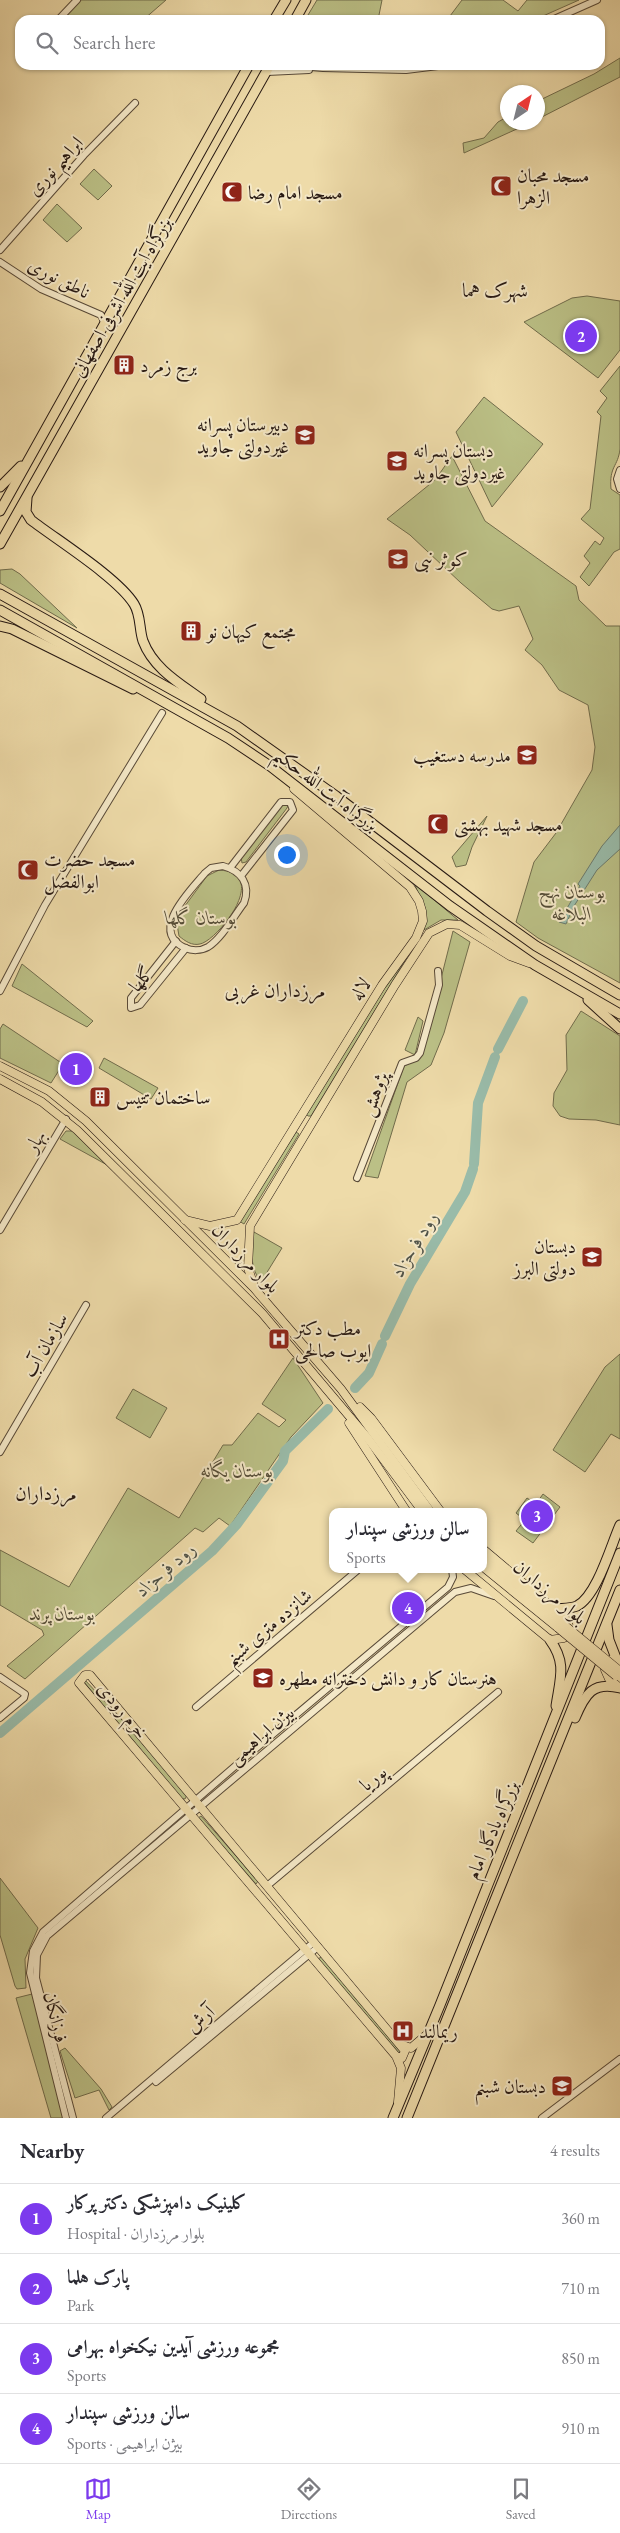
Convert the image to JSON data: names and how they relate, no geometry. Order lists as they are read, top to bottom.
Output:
{
  "streets": {
    "highway": ["بزرگراه آیت الله اشرفی اصفهانی", "بزرگراه آیت الله حکیم", "بزرگراه یادگار امام"],
    "main road": ["لاله", "بلوار مرزداران", "خرم رودی"],
    "street": [
      "ابراهیم نوری",
      "ناطق نوری",
      "گلها",
      "پژوهش",
      "بهار",
      "سازمان آب",
      "شانزده متری شبنم",
      "بیژن ابراهیمی",
      "پوریا",
      "فرزانگان",
      "آرش"
    ]
  },
  "crossings": [
    ["ناطق نوری", "بزرگراه آیت الله اشرفی اصفهانی"],
    ["بزرگراه آیت الله حکیم", "لاله"],
    ["لاله", "بلوار مرزداران"],
    ["بهار", "بلوار مرزداران"],
    ["خرم رودی", "بیژن ابراهیمی"],
    ["خرم رودی", "پوریا"],
    ["خرم رودی", "آرش"],
    ["بیژن ابراهیمی", "فرزانگان"]
  ],
  "districts": ["شهرک هما", "مرزداران غربی", "مرزداران"],
  "water": ["رود فرحزاد"],
  "parks": [
    "بوستان نهج البلاغه",
    "بوستان گلها",
    "بوستان یگانه",
    "بوستان پرند"
  ],
  "places": {
    "mosque": [
      "مسجد محبان الزهرا",
      "مسجد امام رضا",
      "مسجد شهید بهشتی",
      "مسجد حضرت ابوالفضل"
    ],
    "building": ["برج زمرد", "مجتمع کیهان نو", "ساختمان تتیس"],
    "school or university": [
      "دبیرستان پسرانه غیردولتی جاوید",
      "دبستان پسرانه غیردولتی جاوید",
      "کوثر نبی",
      "مدرسه دستغیب",
      "دبستان دولتی البرز",
      "هنرستان کار و دانش دخترانه مطهره",
      "دبستان شبنم"
    ],
    "hospital": ["مطب دکتر ایوب صالحی", "ریمالند"]
  },
  "north": "top right",
  "page": {
    "search": "Search here",
    "pins": [
      "2",
      "1",
      "3",
      "4"
    ],
    "popup": ["سالن ورزشی سپندار", "Sports"],
    "heading": ["Nearby", "4 results"],
    "list": [
      {
        "mark": "1",
        "name": "کلینیک دامپزشکی دکتر پرکار",
        "note": "Hospital · بلوار مرزداران",
        "value": "360 m"
      },
      {
        "mark": "2",
        "name": "پارک هلما",
        "note": "Park",
        "value": "710 m"
      },
      {
        "mark": "3",
        "name": "مجموعه ورزشی آیدین نیکخواه بهرامی",
        "note": "Sports",
        "value": "850 m"
      },
      {
        "mark": "4",
        "name": "سالن ورزشی سپندار",
        "note": "Sports · بیژن ابراهیمی",
        "value": "910 m"
      }
    ],
    "nav": ["Map", "Directions", "Saved"]
  }
}
